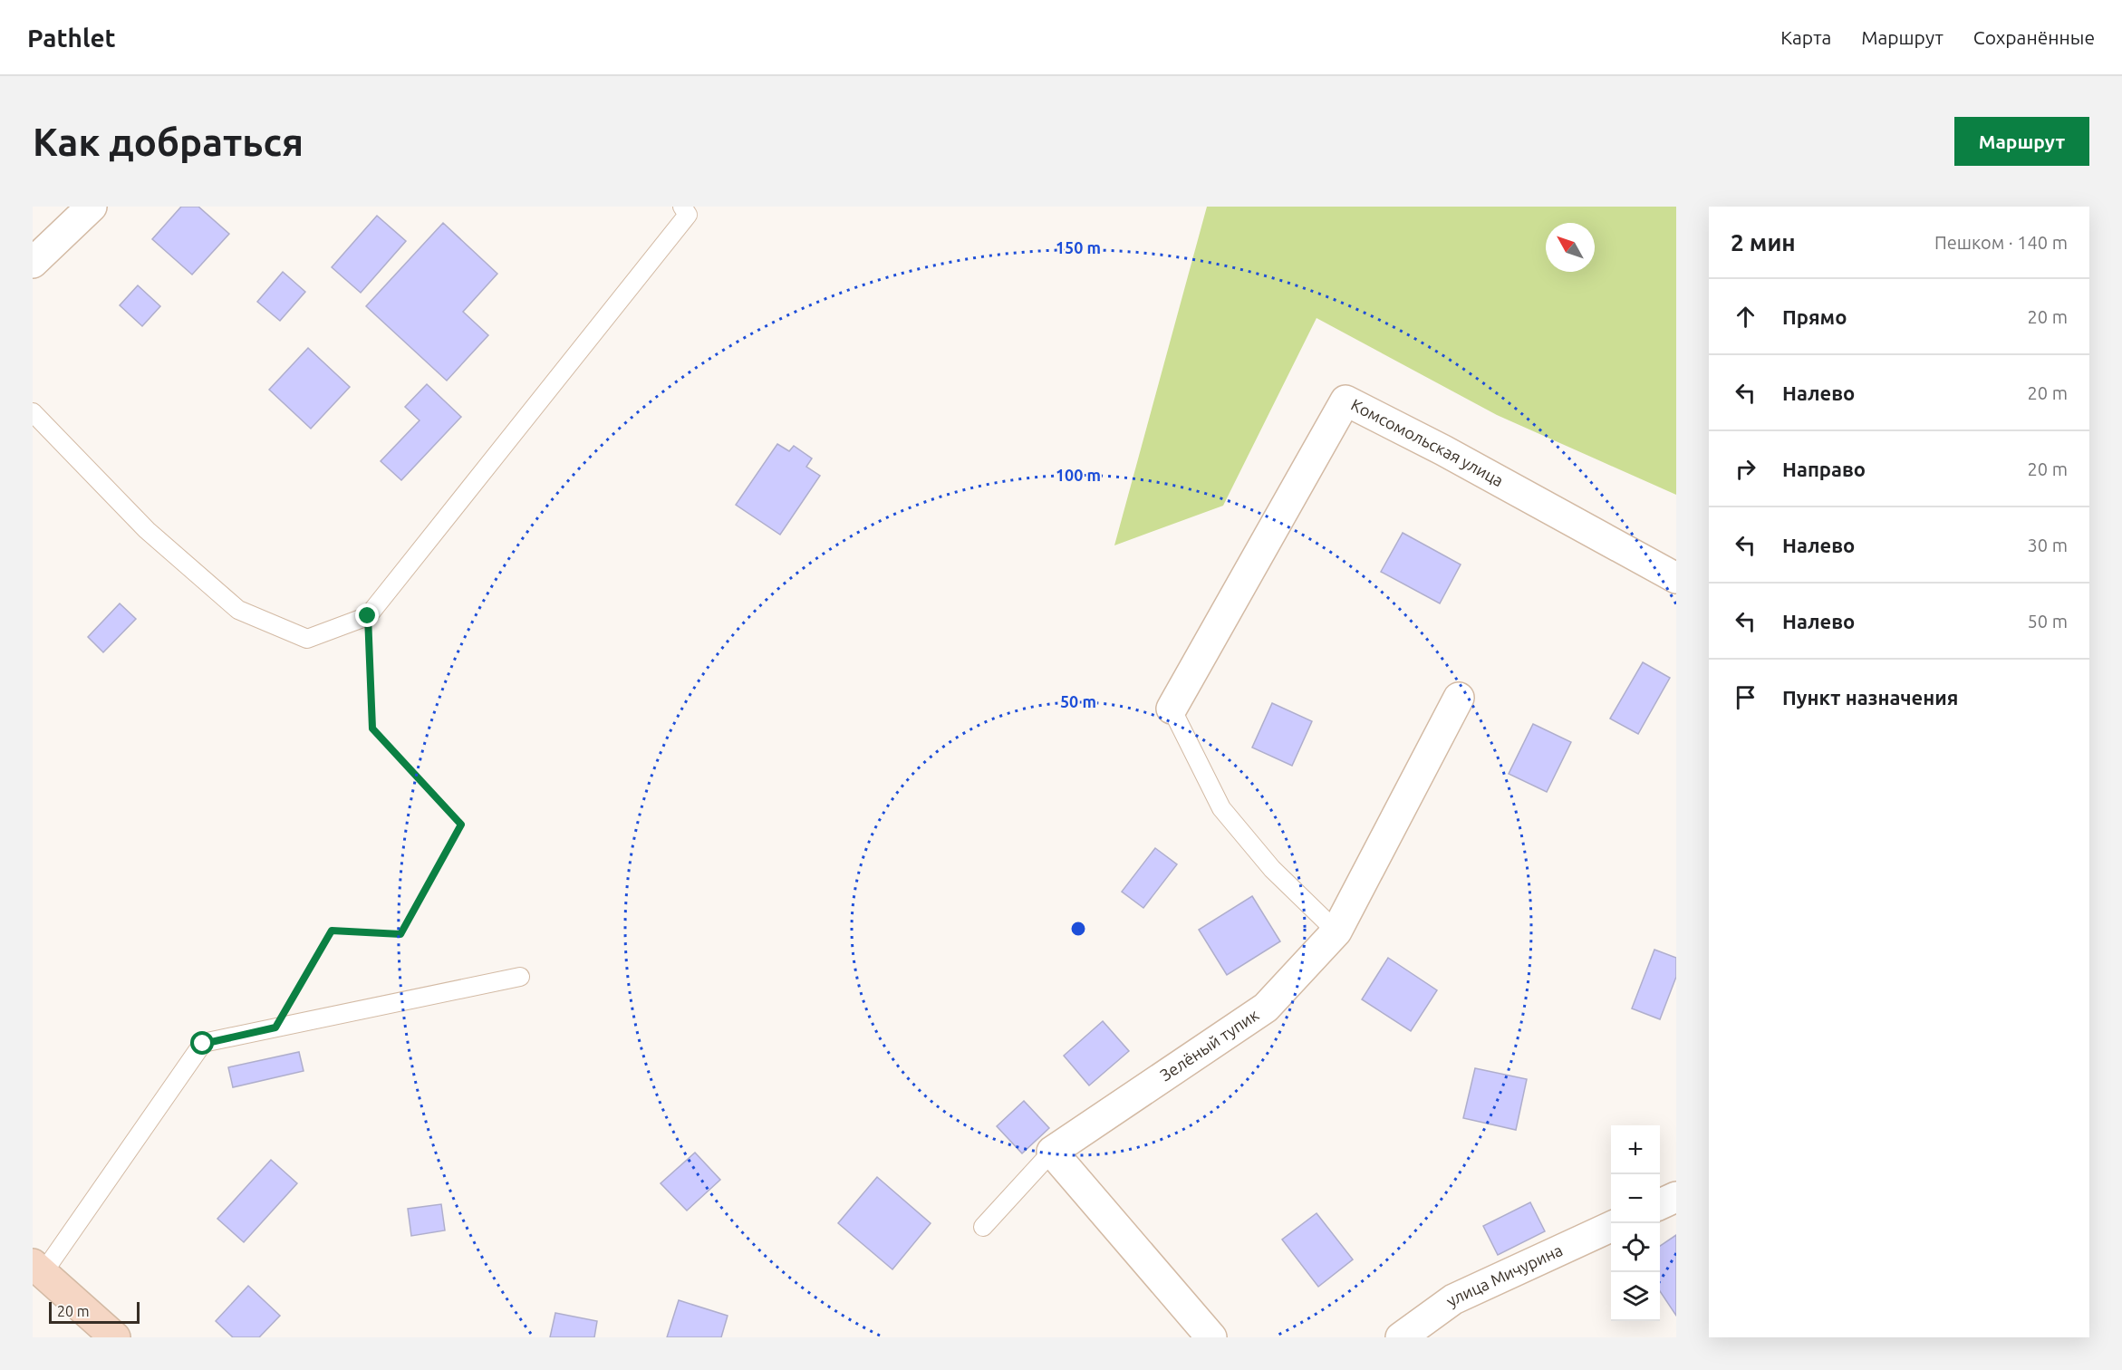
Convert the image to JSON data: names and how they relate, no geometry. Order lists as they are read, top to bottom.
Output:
{
  "streets": {
    "street": ["Комсомольская улица", "Зелёный тупик", "улица Мичурина"]
  },
  "scale_bar": "20 m",
  "north": "top left",
  "page": {
    "header": "Pathlet",
    "nav": ["Карта", "Маршрут", "Сохранённые"],
    "buttons": "Маршрут",
    "title": "Как добраться",
    "heading": ["2 мин", "Пешком · 140 m"],
    "list": [
      ["Прямо", "20 m"],
      ["Налево", "20 m"],
      ["Направо", "20 m"],
      ["Налево", "30 m"],
      ["Налево", "50 m"],
      "Пункт назначения"
    ],
    "map_buttons": ["+", "−"],
    "scale": "20 m"
  },
  "rings": ["150 m", "100 m", "50 m"]
}
